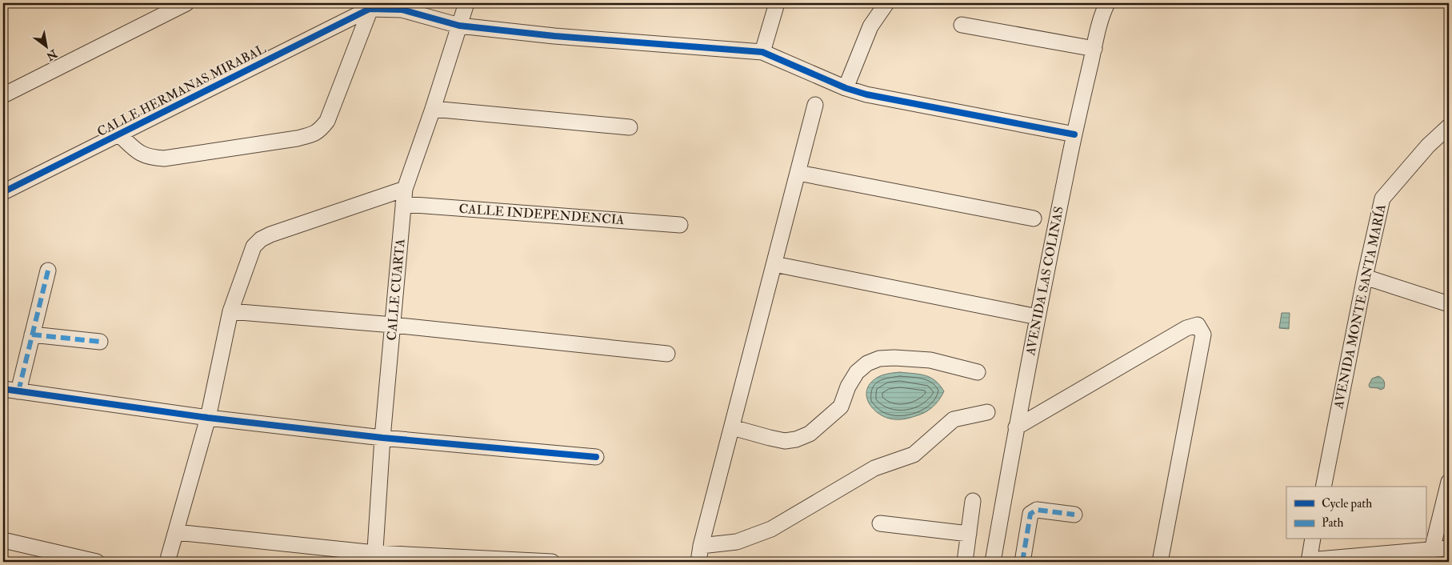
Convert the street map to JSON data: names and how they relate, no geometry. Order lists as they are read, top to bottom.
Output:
{
  "streets": {
    "street": [
      "CALLE HERMANAS MIRABAL",
      "CALLE INDEPENDENCIA",
      "AVENIDA LAS COLINAS",
      "CALLE CUARTA",
      "AVENIDA MONTE SANTA MARÍA"
    ]
  },
  "crossings": [
    ["CALLE INDEPENDENCIA", "CALLE CUARTA"]
  ],
  "legend": ["Cycle path", "Path"],
  "north": "bottom right"
}
